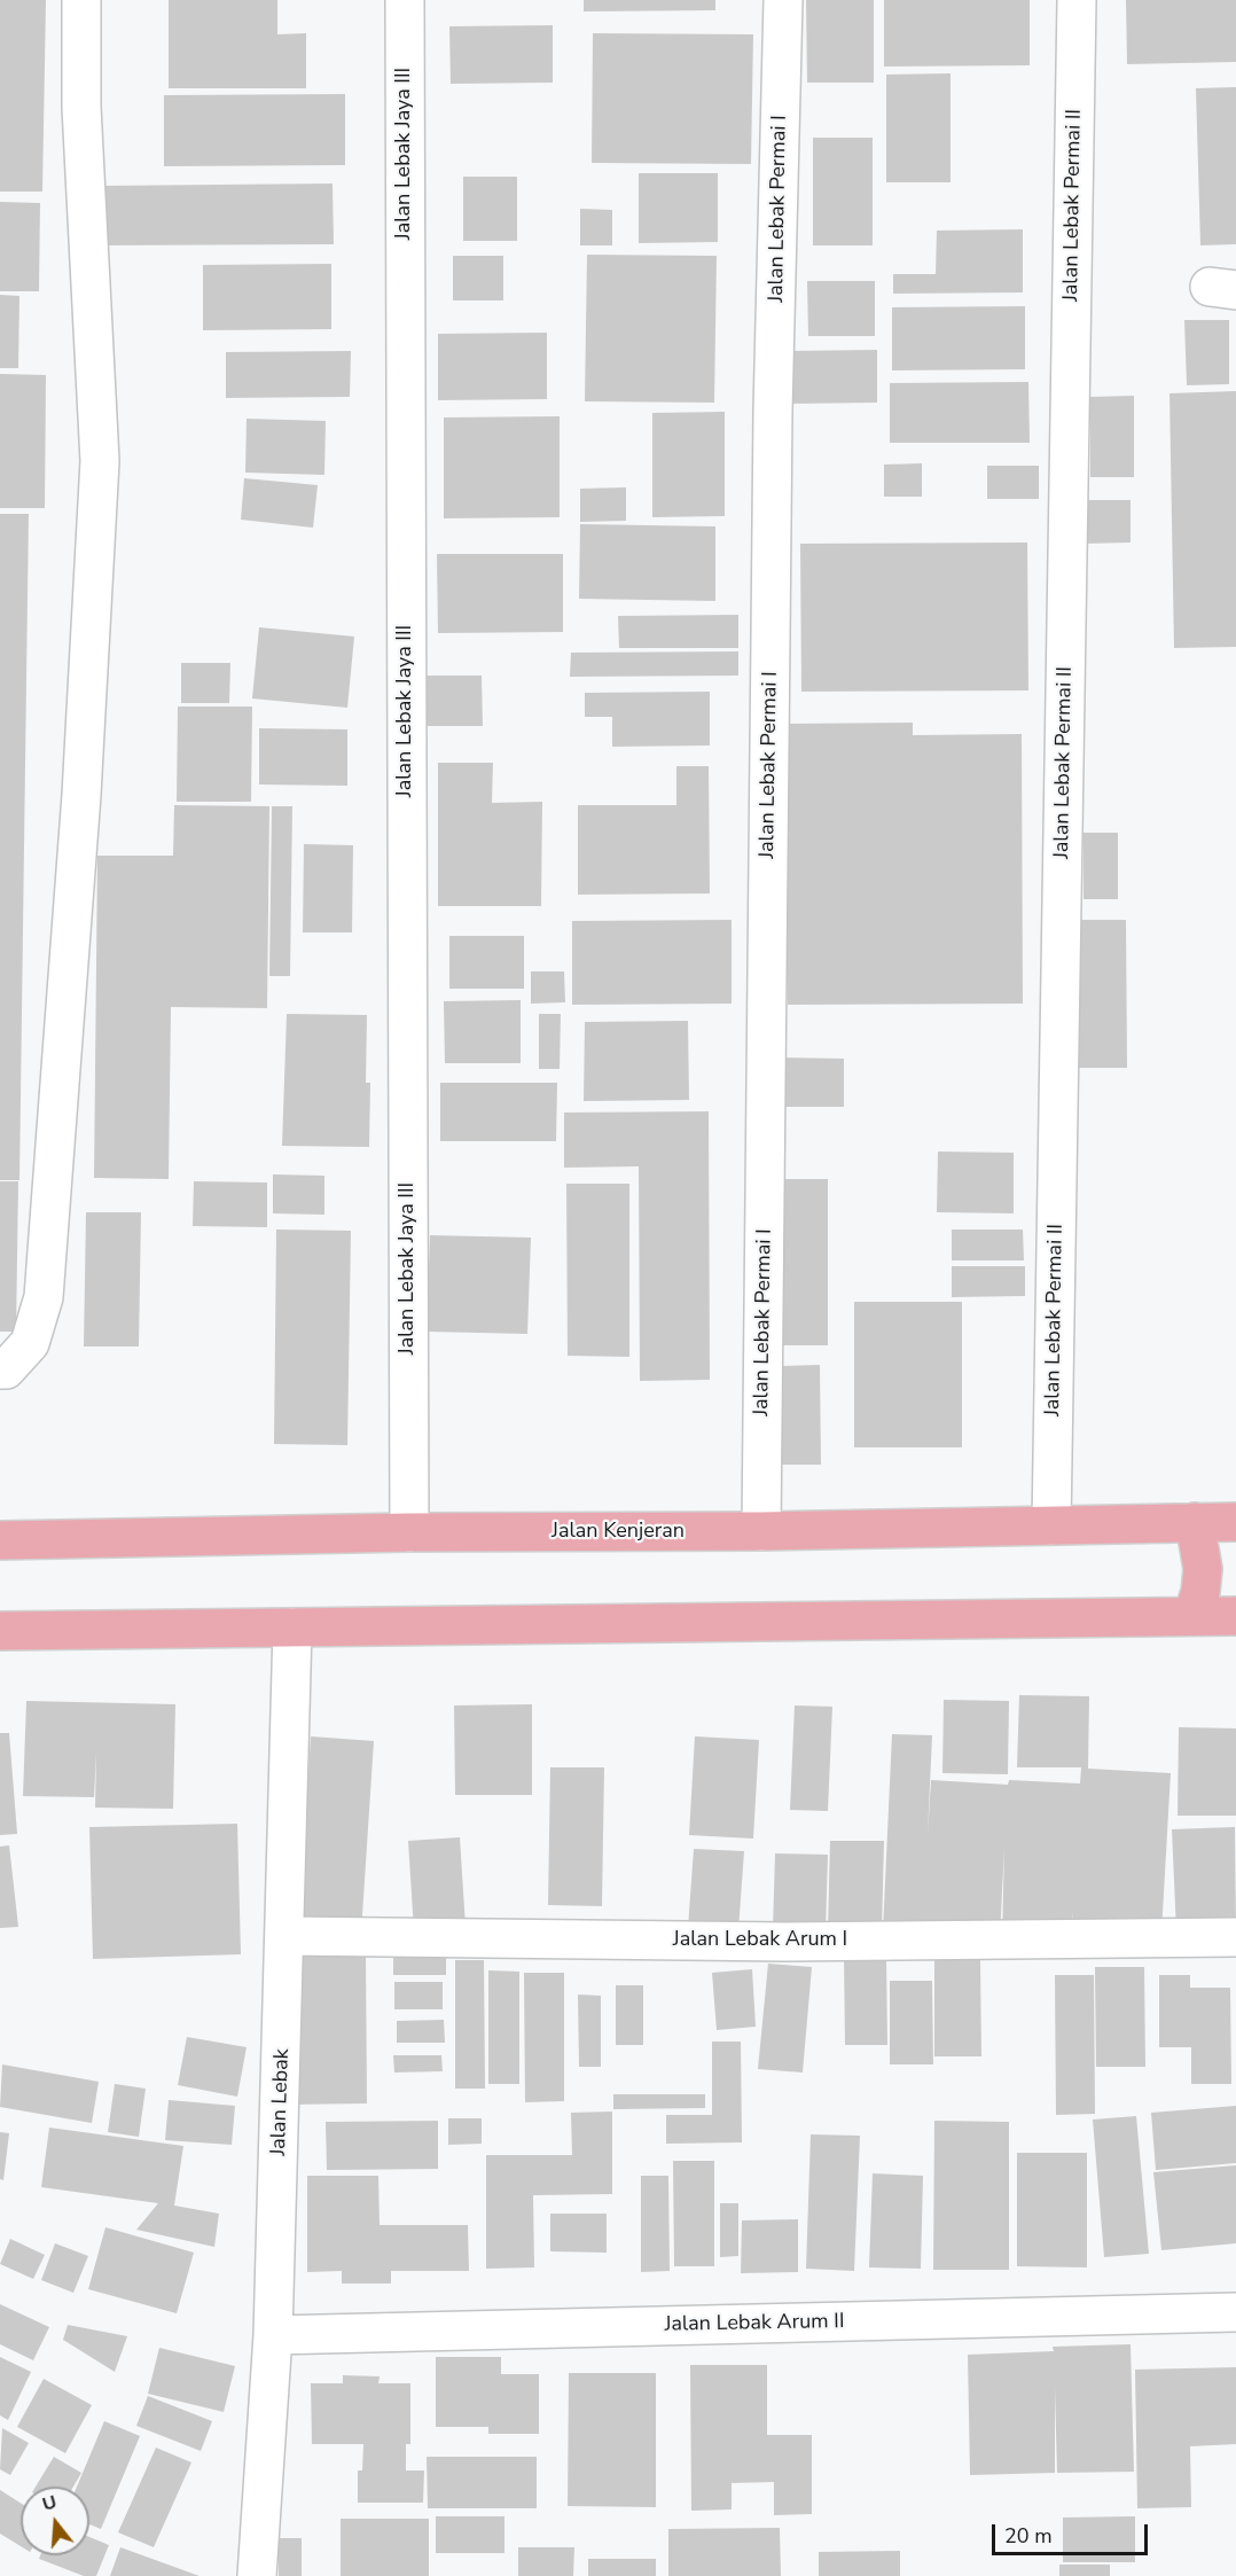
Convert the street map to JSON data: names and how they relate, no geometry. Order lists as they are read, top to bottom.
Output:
{
  "streets": {
    "main road": ["Jalan Kenjeran"],
    "street": [
      "Jalan Lebak Jaya III",
      "Jalan Lebak Permai II",
      "Jalan Lebak Permai I",
      "Jalan Lebak Arum I",
      "Jalan Lebak",
      "Jalan Lebak Arum II"
    ]
  },
  "crossings": [
    ["Jalan Lebak Jaya III", "Jalan Kenjeran"],
    ["Jalan Lebak Permai II", "Jalan Kenjeran"],
    ["Jalan Lebak Permai I", "Jalan Kenjeran"],
    ["Jalan Lebak Arum I", "Jalan Lebak"],
    ["Jalan Lebak", "Jalan Lebak Arum II"]
  ],
  "scale_bar": "20 m",
  "north": "top"
}
